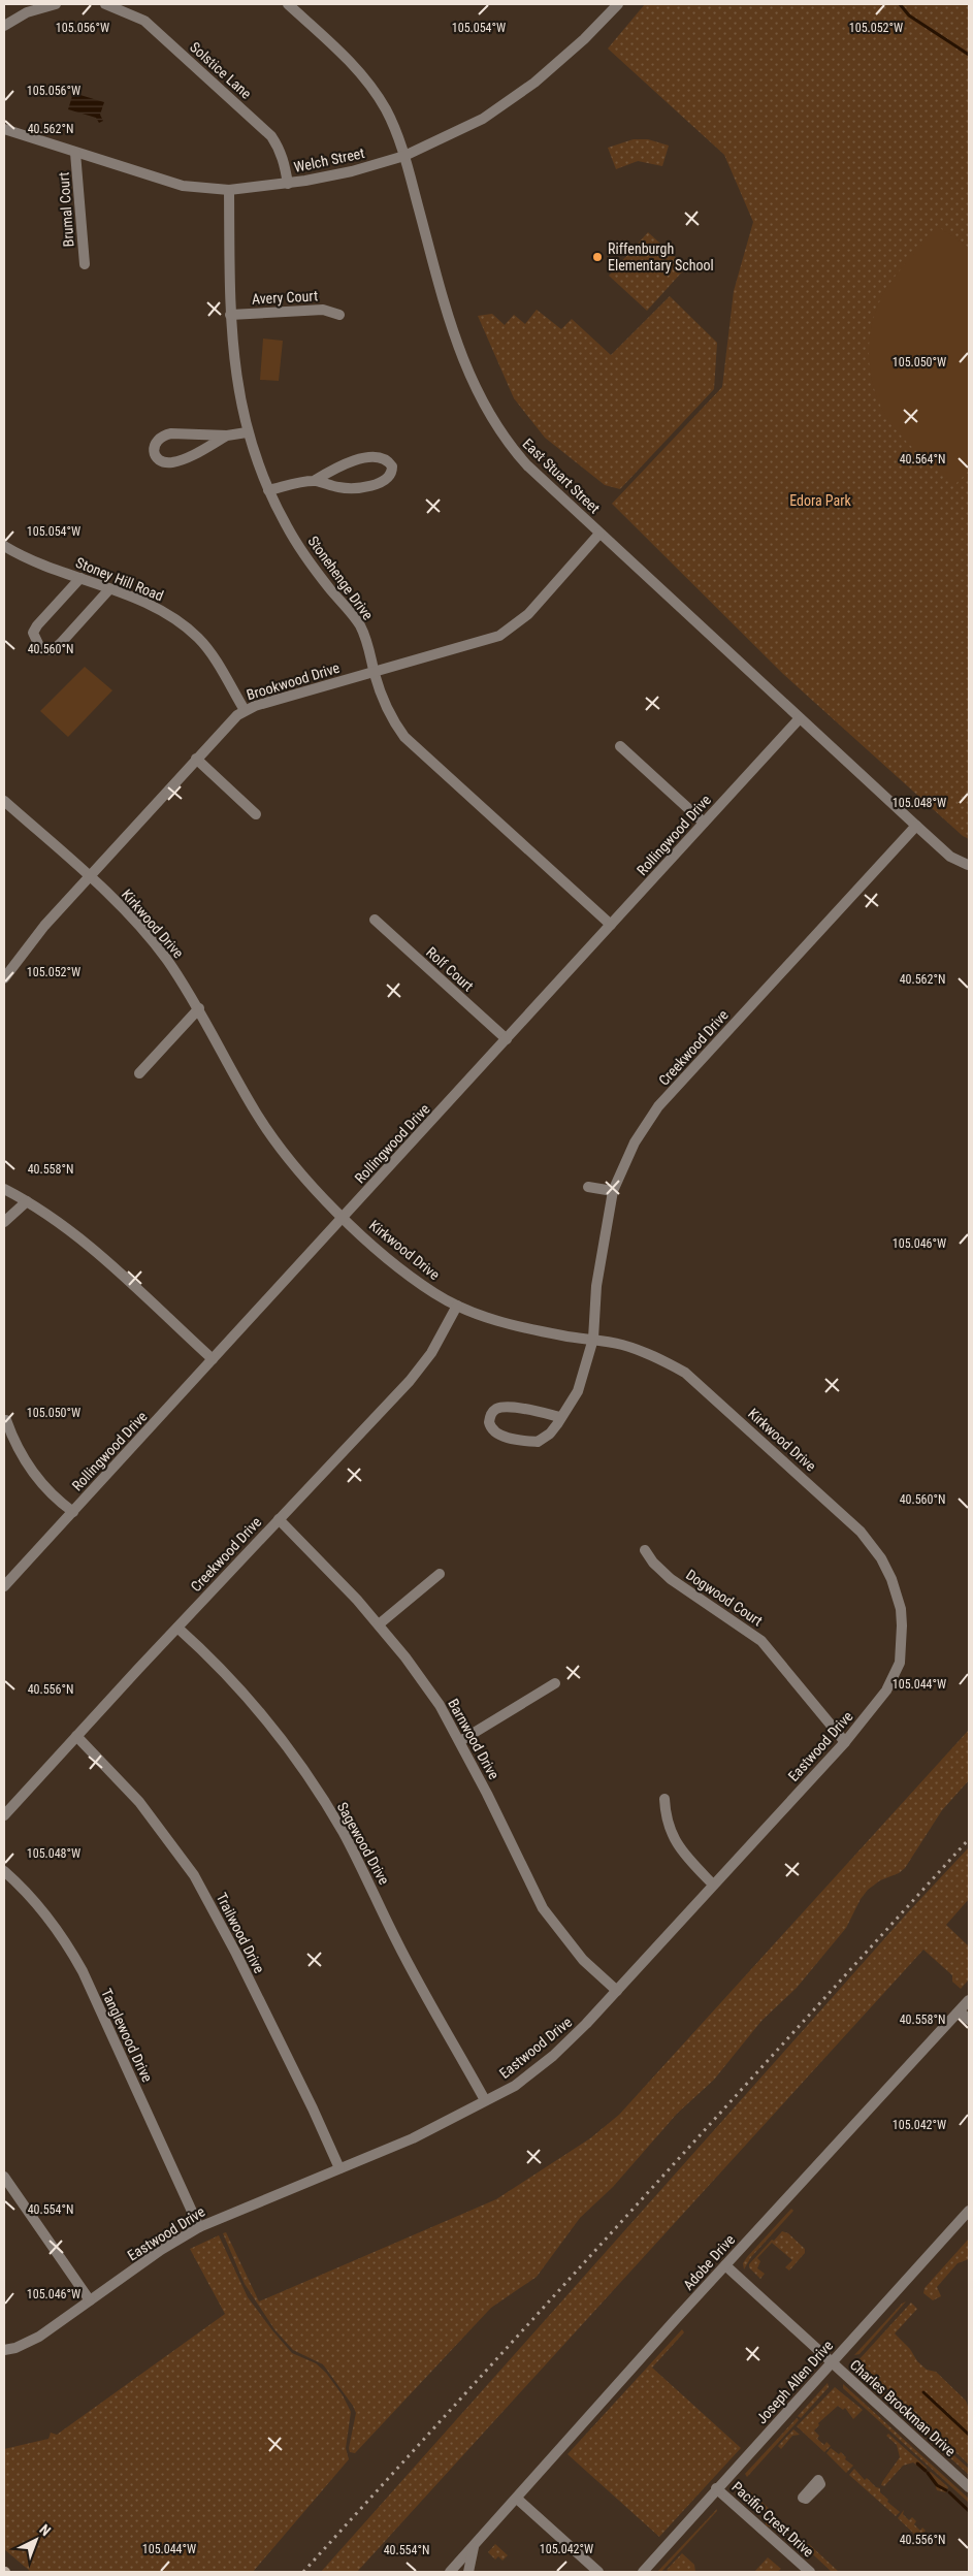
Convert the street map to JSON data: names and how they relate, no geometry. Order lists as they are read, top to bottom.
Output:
{
  "streets": {
    "street": [
      "Solstice Lane",
      "Welch Street",
      "Brumal Court",
      "Avery Court",
      "East Stuart Street",
      "Stonehenge Drive",
      "Stoney Hill Road",
      "Brookwood Drive",
      "Rollingwood Drive",
      "Kirkwood Drive",
      "Rolf Court",
      "Creekwood Drive",
      "Dogwood Court",
      "Barnwood Drive",
      "Eastwood Drive",
      "Sagewood Drive",
      "Trailwood Drive",
      "Tanglewood Drive",
      "Adobe Drive",
      "Joseph Allen Drive",
      "Charles Brockman Drive",
      "Pacific Crest Drive"
    ]
  },
  "crossings": [
    ["Solstice Lane", "Welch Street"],
    ["Welch Street", "Brumal Court"],
    ["Welch Street", "East Stuart Street"],
    ["Welch Street", "Stonehenge Drive"],
    ["Avery Court", "Stonehenge Drive"],
    ["East Stuart Street", "Brookwood Drive"],
    ["East Stuart Street", "Rollingwood Drive"],
    ["East Stuart Street", "Creekwood Drive"],
    ["Stonehenge Drive", "Brookwood Drive"],
    ["Stonehenge Drive", "Rollingwood Drive"],
    ["Stoney Hill Road", "Brookwood Drive"],
    ["Brookwood Drive", "Kirkwood Drive"],
    ["Rollingwood Drive", "Kirkwood Drive"],
    ["Rollingwood Drive", "Rolf Court"],
    ["Kirkwood Drive", "Creekwood Drive"],
    ["Kirkwood Drive", "Eastwood Drive"],
    ["Creekwood Drive", "Barnwood Drive"],
    ["Creekwood Drive", "Sagewood Drive"],
    ["Creekwood Drive", "Trailwood Drive"],
    ["Dogwood Court", "Eastwood Drive"],
    ["Barnwood Drive", "Eastwood Drive"],
    ["Eastwood Drive", "Sagewood Drive"],
    ["Eastwood Drive", "Trailwood Drive"],
    ["Eastwood Drive", "Tanglewood Drive"],
    ["Adobe Drive", "Charles Brockman Drive"],
    ["Joseph Allen Drive", "Charles Brockman Drive"],
    ["Joseph Allen Drive", "Pacific Crest Drive"]
  ],
  "parks": ["Edora Park"],
  "places": ["Riffenburgh Elementary School"],
  "north": "top right",
  "coordinates": [
    "105.056°W",
    "105.054°W",
    "105.052°W",
    "40.562°N",
    "105.050°W",
    "40.564°N",
    "40.560°N",
    "105.048°W",
    "40.558°N",
    "105.046°W",
    "105.044°W",
    "40.556°N",
    "105.042°W",
    "40.554°N"
  ]
}
